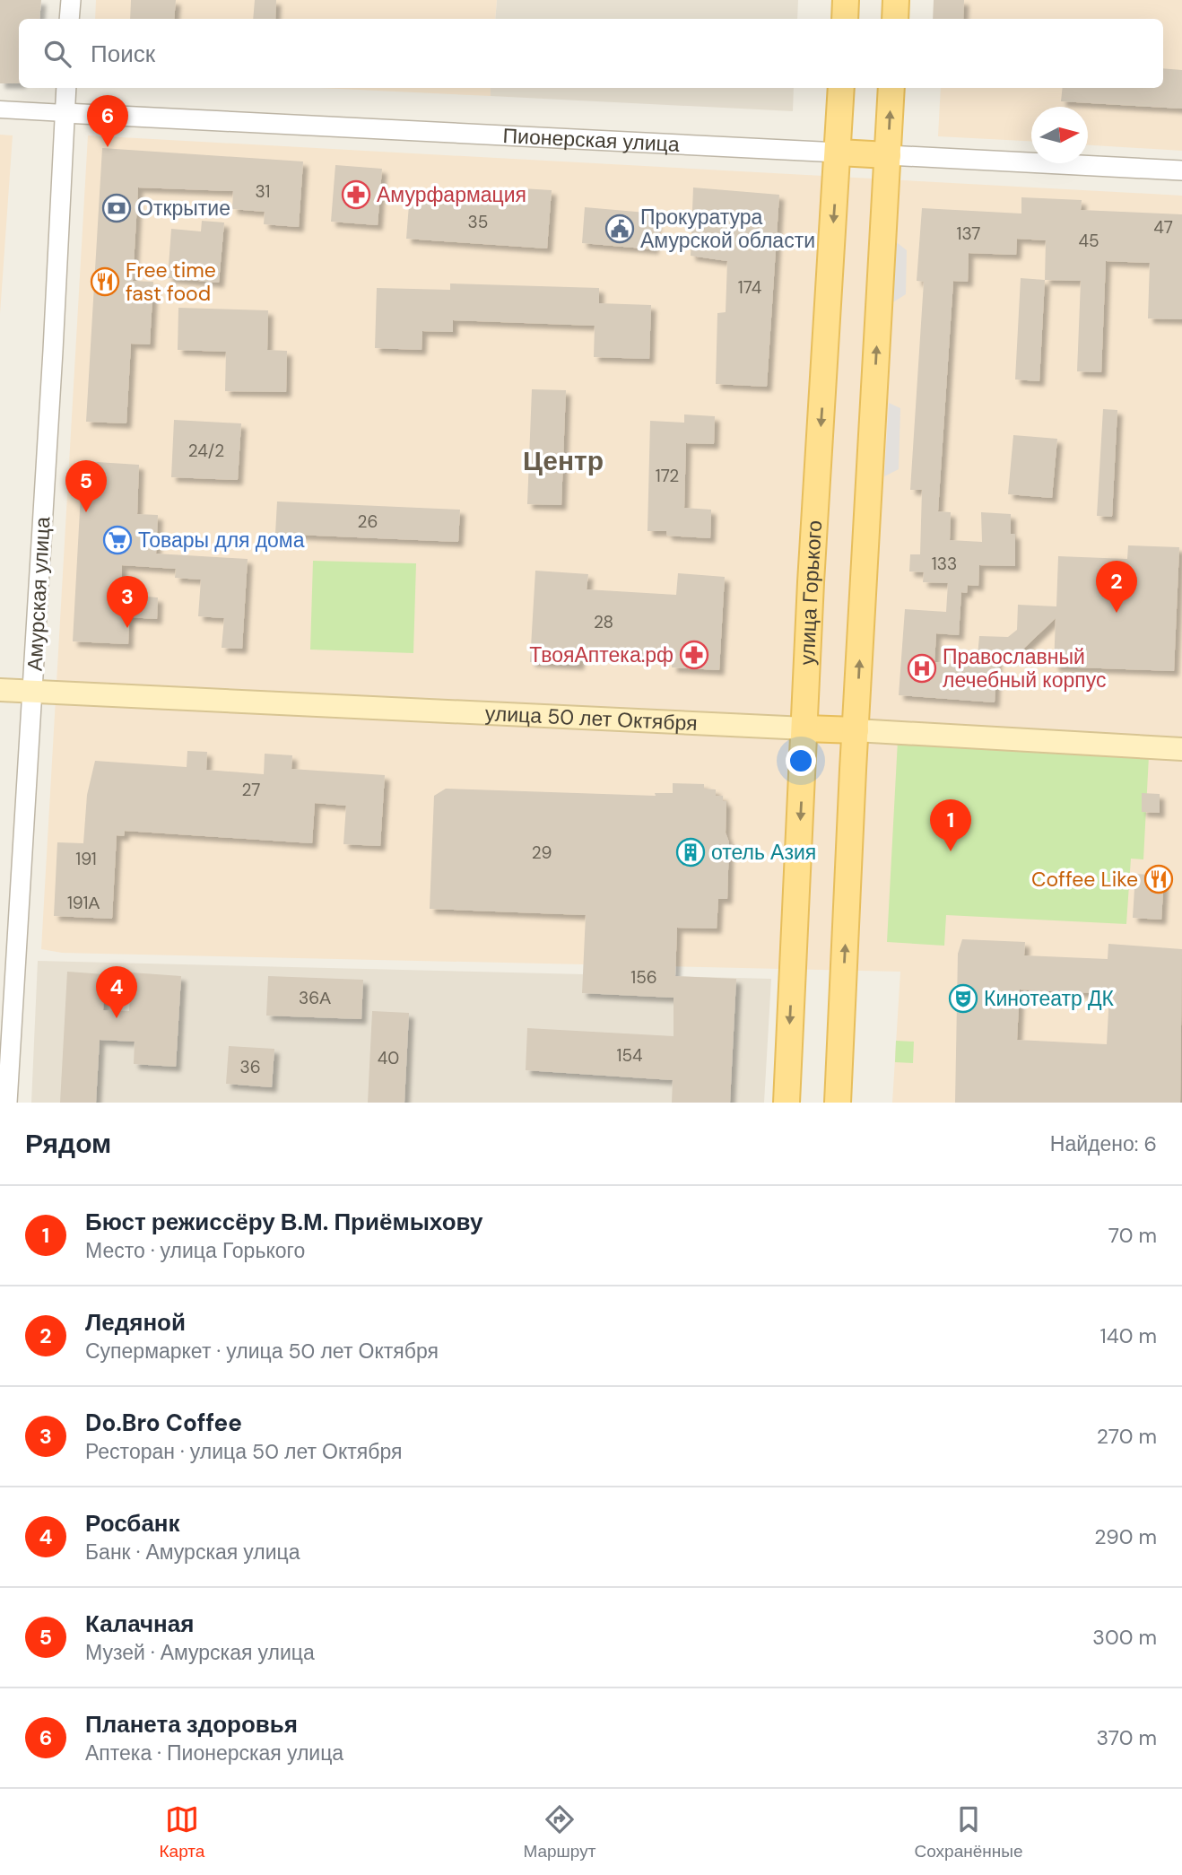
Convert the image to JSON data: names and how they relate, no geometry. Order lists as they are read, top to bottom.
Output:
{
  "streets": {
    "main road": ["Пионерская улица", "улица Горького", "улица 50 лет Октября"],
    "street": ["Амурская улица"]
  },
  "crossings": [
    ["Пионерская улица", "Амурская улица"],
    ["Пионерская улица", "улица Горького"],
    ["Амурская улица", "улица 50 лет Октября"],
    ["улица Горького", "улица 50 лет Октября"]
  ],
  "districts": ["Центр"],
  "places": {
    "pharmacy": ["Амурфармация", "ТвояАптека.рф"],
    "bank": ["Открытие"],
    "public building": ["Прокуратура Амурской области"],
    "restaurant": ["Free time fast food", "Coffee Like"],
    "supermarket": ["Товары для дома"],
    "hospital": ["Православный лечебный корпус"],
    "building": ["отель Азия"],
    "theatre": ["Кинотеатр ДК"]
  },
  "house_numbers": [
    "31",
    "35",
    "47",
    "137",
    "45",
    "174",
    "24/2",
    "172",
    "26",
    "133",
    "28",
    "27",
    "29",
    "191",
    "191А",
    "156",
    "36А",
    "154",
    "40",
    "36"
  ],
  "north": "right",
  "page": {
    "search": "Поиск",
    "pins": [
      "6",
      "5",
      "2",
      "3",
      "1",
      "4"
    ],
    "heading": ["Рядом", "Найдено: 6"],
    "list": [
      {
        "mark": "1",
        "name": "Бюст режиссёру В.М. Приёмыхову",
        "note": "Место · улица Горького",
        "value": "70 m"
      },
      {
        "mark": "2",
        "name": "Ледяной",
        "note": "Супермаркет · улица 50 лет Октября",
        "value": "140 m"
      },
      {
        "mark": "3",
        "name": "Do.Bro Coffee",
        "note": "Ресторан · улица 50 лет Октября",
        "value": "270 m"
      },
      {
        "mark": "4",
        "name": "Росбанк",
        "note": "Банк · Амурская улица",
        "value": "290 m"
      },
      {
        "mark": "5",
        "name": "Калачная",
        "note": "Музей · Амурская улица",
        "value": "300 m"
      },
      {
        "mark": "6",
        "name": "Планета здоровья",
        "note": "Аптека · Пионерская улица",
        "value": "370 m"
      }
    ],
    "nav": ["Карта", "Маршрут", "Сохранённые"]
  }
}
